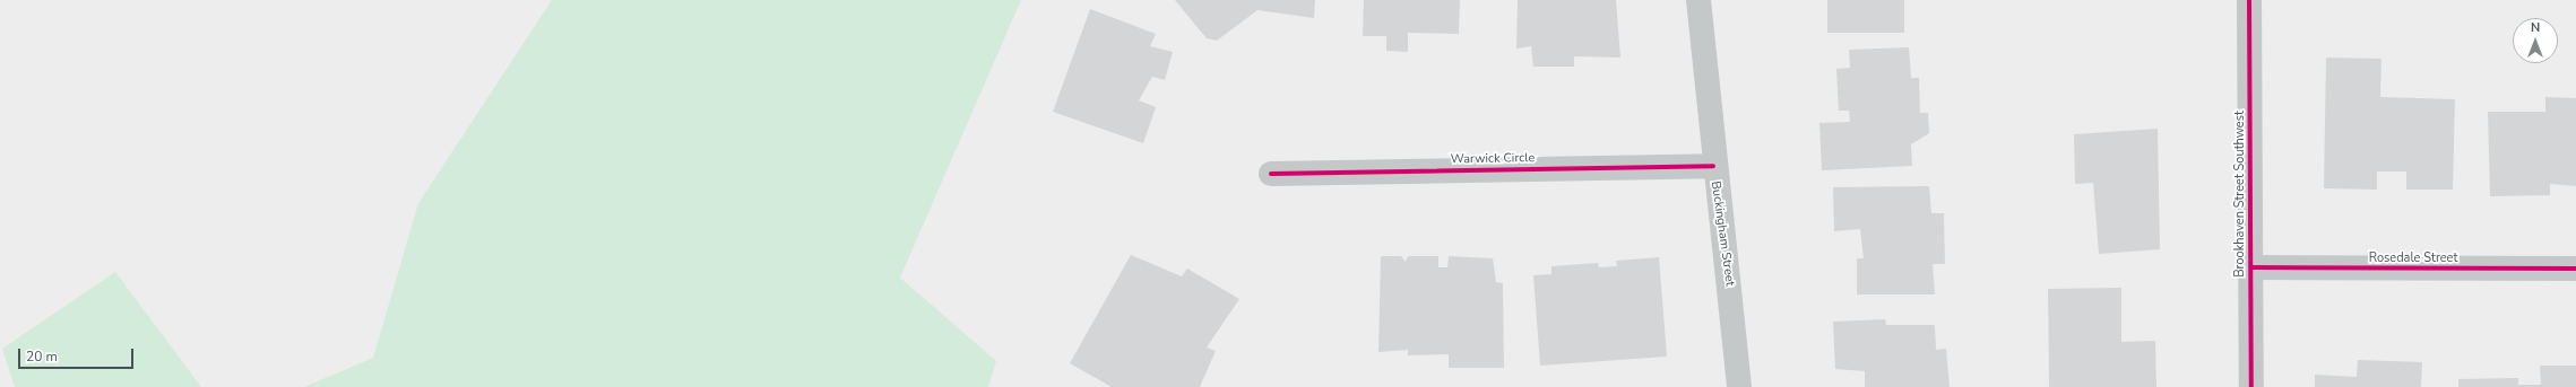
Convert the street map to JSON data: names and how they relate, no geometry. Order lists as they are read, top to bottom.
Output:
{
  "streets": {
    "street": [
      "Warwick Circle",
      "Brookhaven Street Southwest",
      "Buckingham Street",
      "Rosedale Street"
    ]
  },
  "crossings": [
    ["Warwick Circle", "Buckingham Street"],
    ["Brookhaven Street Southwest", "Rosedale Street"]
  ],
  "scale_bar": "20 m",
  "north": "top"
}
